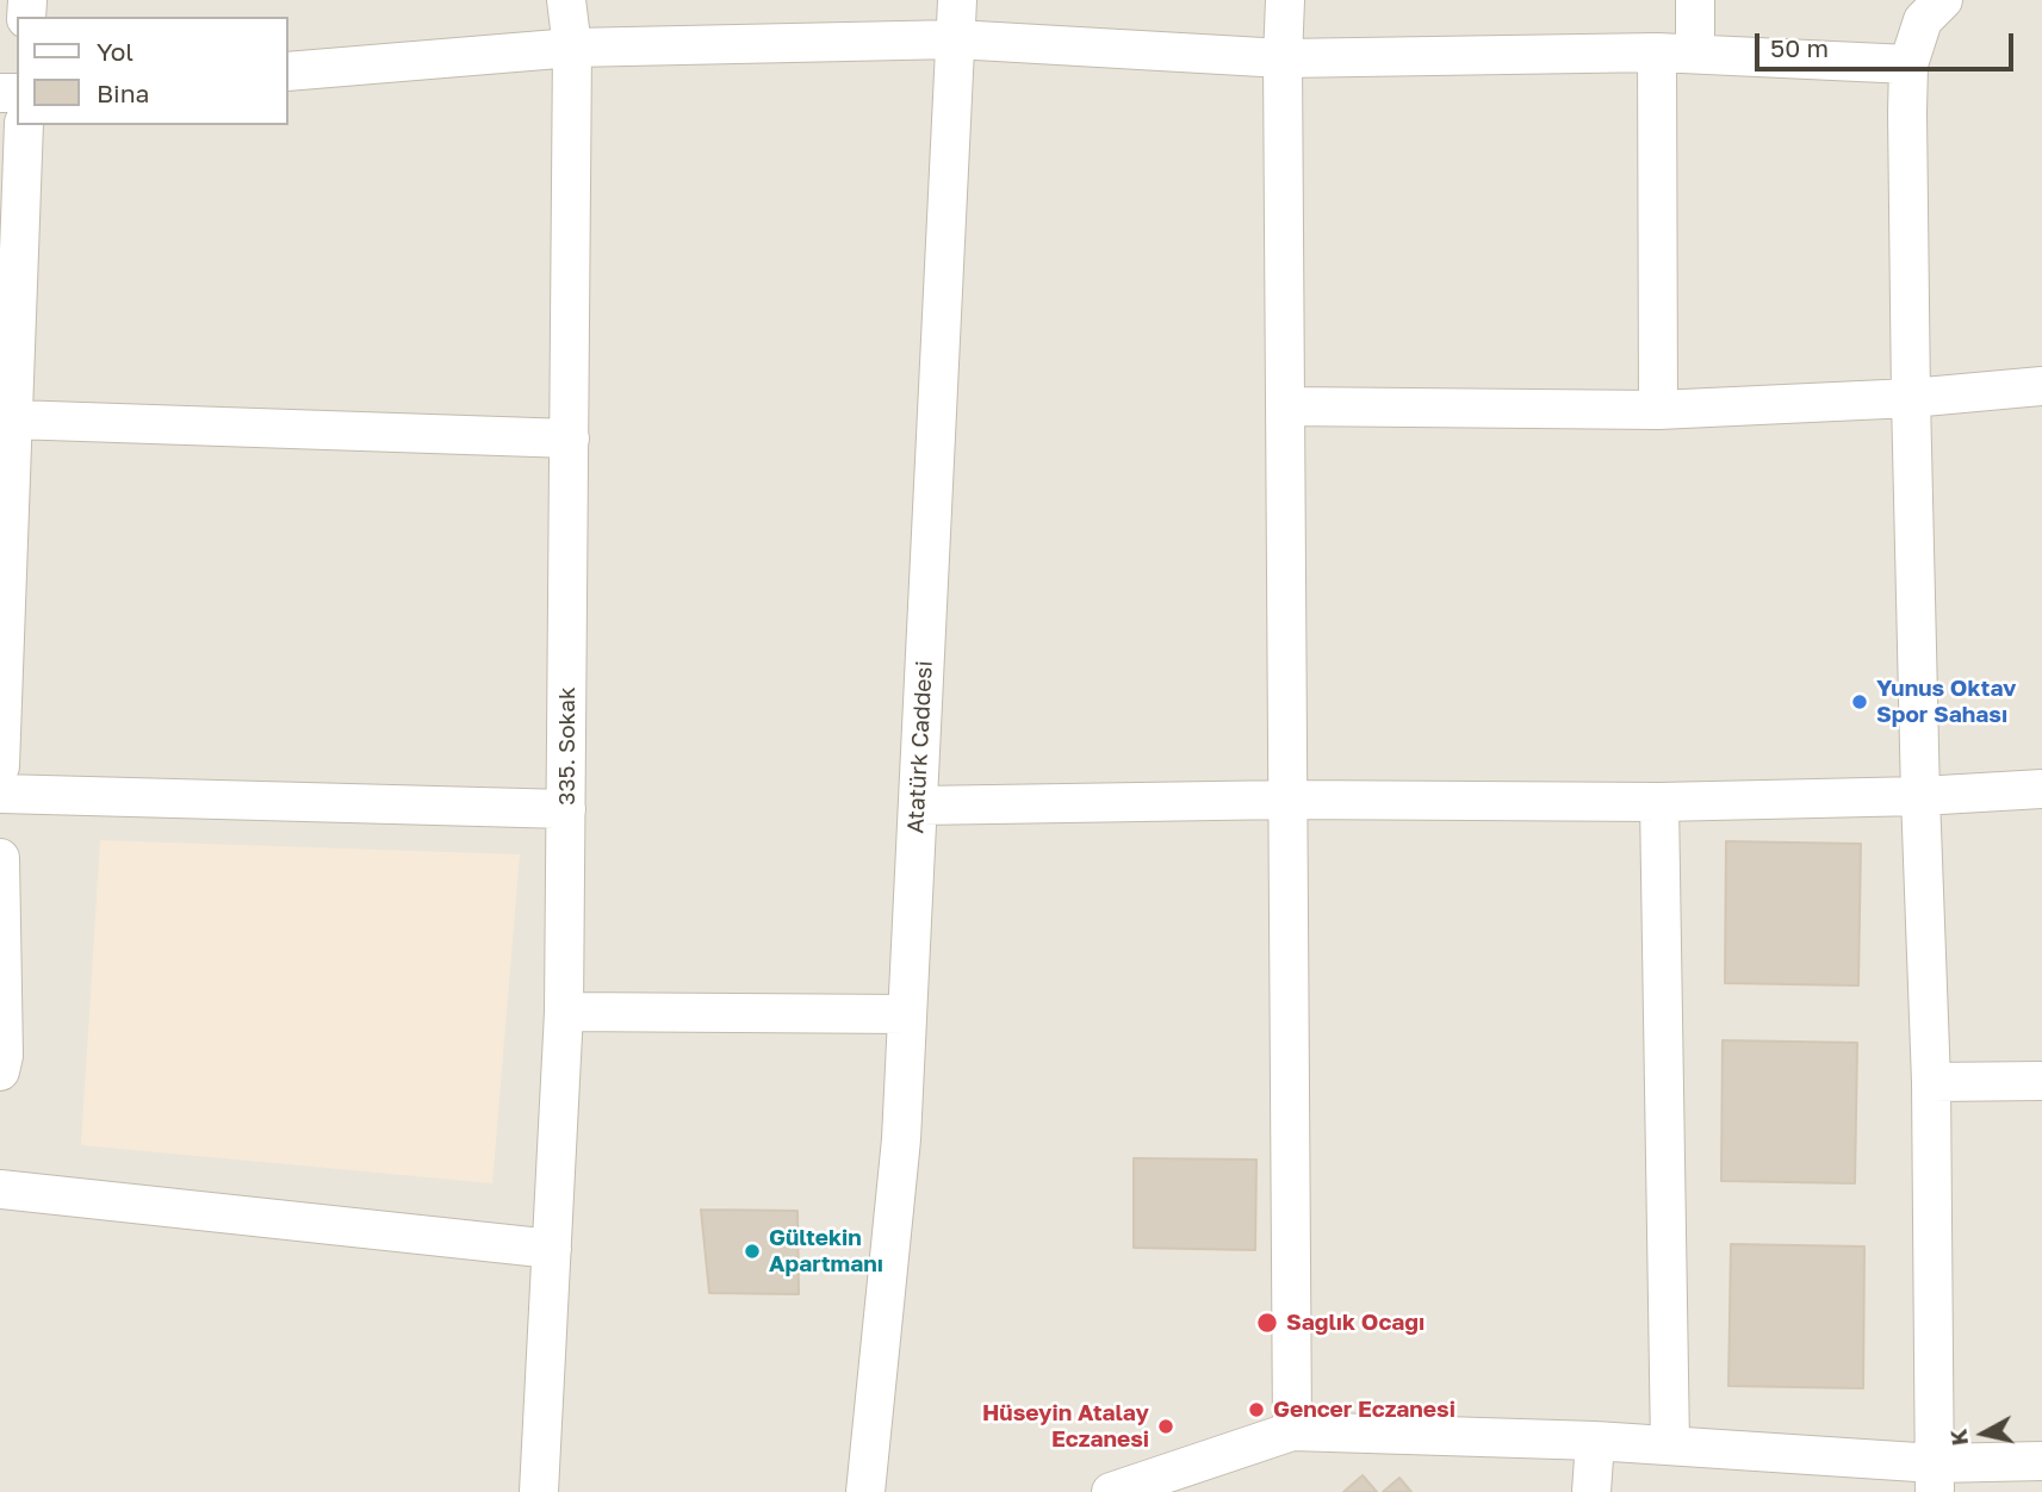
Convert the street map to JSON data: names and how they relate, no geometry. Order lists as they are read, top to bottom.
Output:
{
  "streets": {
    "street": ["335. Sokak", "Atatürk Caddesi"]
  },
  "places": [
    "Yunus Oktav Spor Sahası",
    "Gültekin Apartmanı",
    "Sağlık Ocağı",
    "Gencer Eczanesi",
    "Hüseyin Atalay Eczanesi"
  ],
  "legend": ["Yol", "Bina"],
  "scale_bar": "50 m",
  "north": "left"
}
